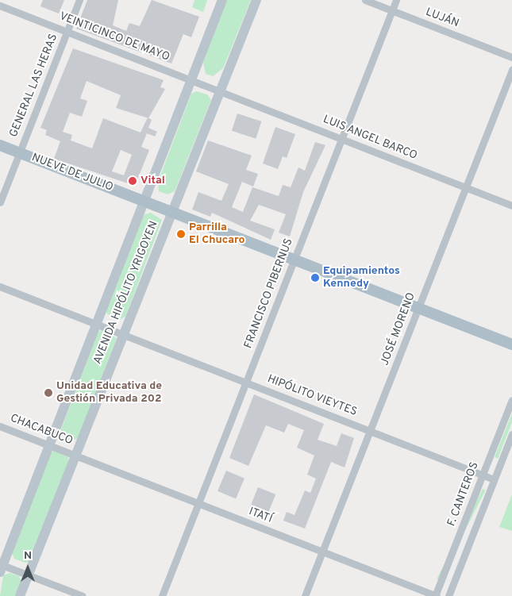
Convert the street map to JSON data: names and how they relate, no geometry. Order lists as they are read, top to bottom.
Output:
{
  "streets": {
    "main road": ["NUEVE DE JULIO", "AVENIDA HIPÓLITO YRIGOYEN"],
    "street": [
      "LUJÁN",
      "VEINTICINCO DE MAYO",
      "GENERAL LAS HERAS",
      "LUIS ANGEL BARCO",
      "FRANCISCO PIBERNUS",
      "JOSÉ MORENO",
      "HIPÓLITO VIEYTES",
      "CHACABUCO",
      "F. CANTEROS",
      "ITATÍ"
    ]
  },
  "crossings": [
    ["LUJÁN", "FRANCISCO PIBERNUS"],
    ["VEINTICINCO DE MAYO", "GENERAL LAS HERAS"],
    ["VEINTICINCO DE MAYO", "LUIS ANGEL BARCO"],
    ["VEINTICINCO DE MAYO", "AVENIDA HIPÓLITO YRIGOYEN"],
    ["GENERAL LAS HERAS", "NUEVE DE JULIO"],
    ["LUIS ANGEL BARCO", "AVENIDA HIPÓLITO YRIGOYEN"],
    ["LUIS ANGEL BARCO", "FRANCISCO PIBERNUS"],
    ["LUIS ANGEL BARCO", "JOSÉ MORENO"],
    ["NUEVE DE JULIO", "AVENIDA HIPÓLITO YRIGOYEN"],
    ["NUEVE DE JULIO", "FRANCISCO PIBERNUS"],
    ["NUEVE DE JULIO", "JOSÉ MORENO"],
    ["AVENIDA HIPÓLITO YRIGOYEN", "HIPÓLITO VIEYTES"],
    ["AVENIDA HIPÓLITO YRIGOYEN", "CHACABUCO"],
    ["AVENIDA HIPÓLITO YRIGOYEN", "ITATÍ"],
    ["FRANCISCO PIBERNUS", "HIPÓLITO VIEYTES"],
    ["FRANCISCO PIBERNUS", "ITATÍ"],
    ["JOSÉ MORENO", "HIPÓLITO VIEYTES"],
    ["JOSÉ MORENO", "ITATÍ"],
    ["HIPÓLITO VIEYTES", "F. CANTEROS"],
    ["CHACABUCO", "ITATÍ"],
    ["F. CANTEROS", "ITATÍ"]
  ],
  "places": [
    "Vital",
    "Parrilla El Chucaro",
    "Equipamientos Kennedy",
    "Unidad Educativa de Gestión Privada 202"
  ],
  "north": "top"
}
